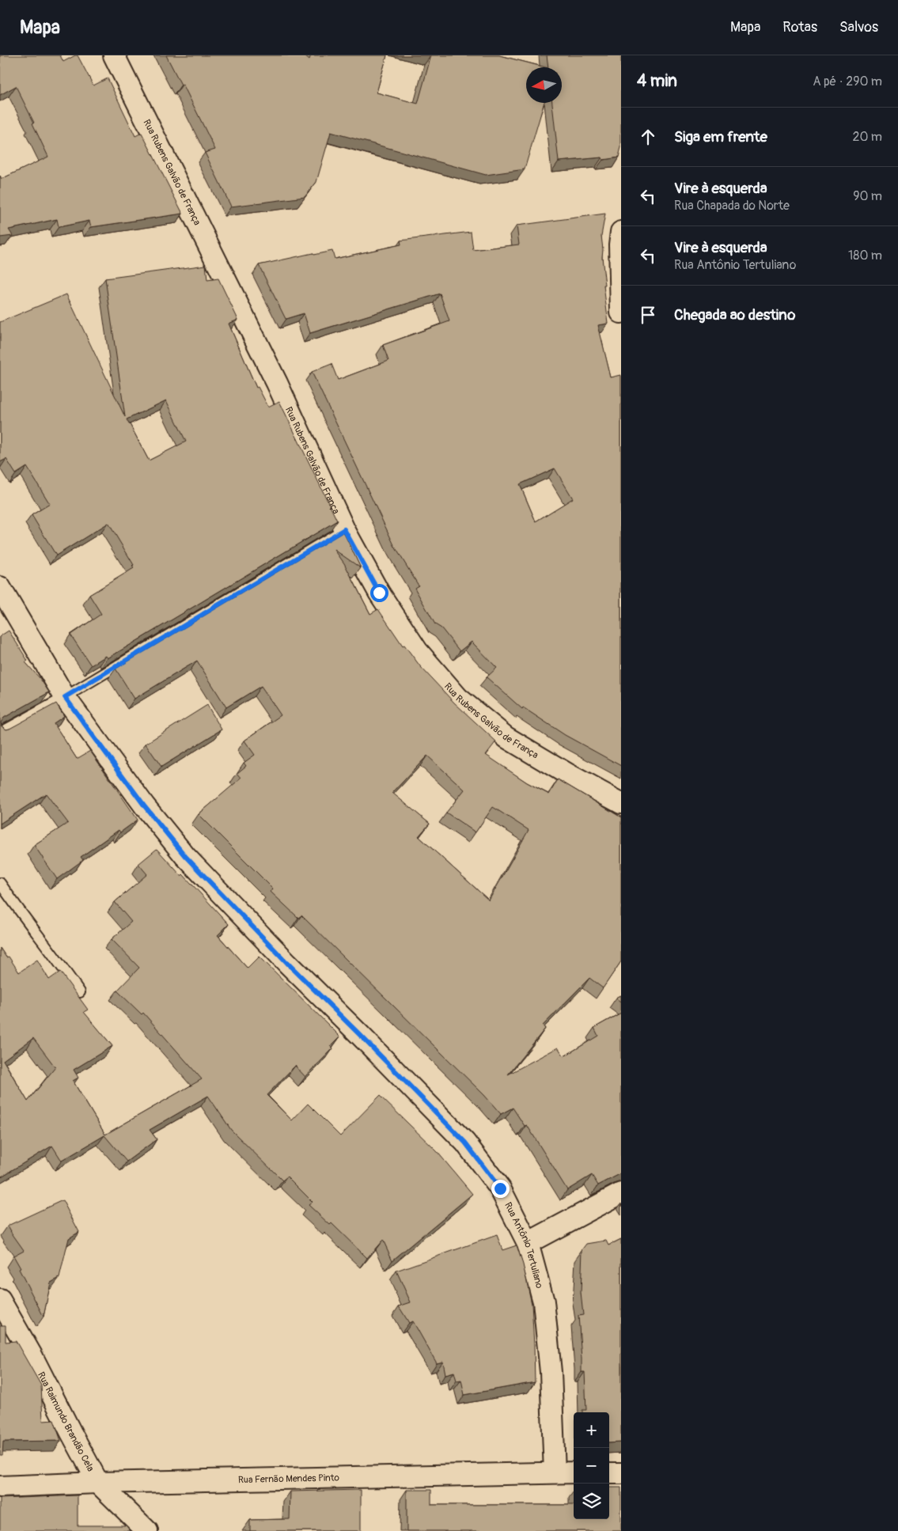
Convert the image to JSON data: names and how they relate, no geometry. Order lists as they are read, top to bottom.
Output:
{
  "streets": {
    "street": [
      "Rua Rubens Galvão de França",
      "Rua Antônio Tertuliano",
      "Rua Raimundo Brandão Cela",
      "Rua Fernão Mendes Pinto"
    ]
  },
  "crossings": [
    ["Rua Antônio Tertuliano", "Rua Fernão Mendes Pinto"],
    ["Rua Raimundo Brandão Cela", "Rua Fernão Mendes Pinto"]
  ],
  "north": "left",
  "page": {
    "header": "Mapa",
    "nav": ["Mapa", "Rotas", "Salvos"],
    "heading": ["4 min", "A pé · 290 m"],
    "list": [
      ["Siga em frente", "20 m"],
      ["Vire à esquerda", "Rua Chapada do Norte", "90 m"],
      ["Vire à esquerda", "Rua Antônio Tertuliano", "180 m"],
      "Chegada ao destino"
    ],
    "map_buttons": ["+", "−"]
  }
}
